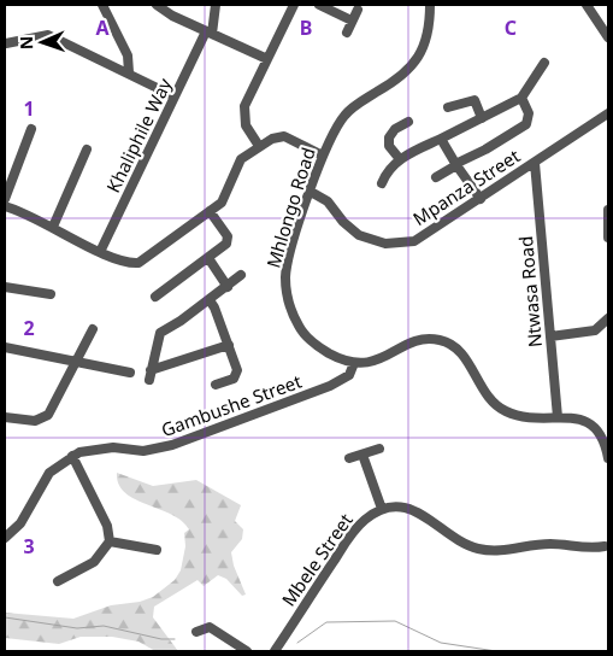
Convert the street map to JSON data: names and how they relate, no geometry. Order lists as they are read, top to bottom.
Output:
{
  "streets": {
    "street": [
      "Khaliphile Way",
      "Mpanza Street",
      "Mhlongo Road",
      "Ntwasa Road",
      "Gambushe Street",
      "Mbele Street"
    ]
  },
  "crossings": [
    ["Mpanza Street", "Mhlongo Road"],
    ["Mpanza Street", "Ntwasa Road"],
    ["Mhlongo Road", "Gambushe Street"]
  ],
  "north": "left",
  "grid": {
    "columns": ["A", "B", "C"],
    "rows": ["1", "2", "3"]
  }
}
